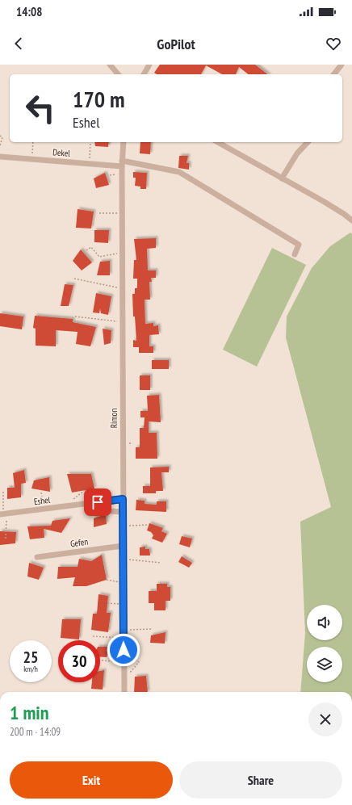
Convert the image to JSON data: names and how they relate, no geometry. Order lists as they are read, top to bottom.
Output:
{
  "streets": {
    "street": [
      "Dekel",
      "Rimon",
      "Eshel",
      "Gefen"
    ]
  },
  "crossings": [
    ["Dekel", "Rimon"],
    ["Rimon", "Eshel"],
    ["Rimon", "Gefen"]
  ],
  "page": {
    "status": "14:08",
    "header": "GoPilot",
    "turn": ["170 m", "Eshel"],
    "speed": "25 km/h",
    "limit": "30",
    "heading": ["1 min", "200 m · 14:09"],
    "buttons": ["Exit", "Share"]
  }
}
